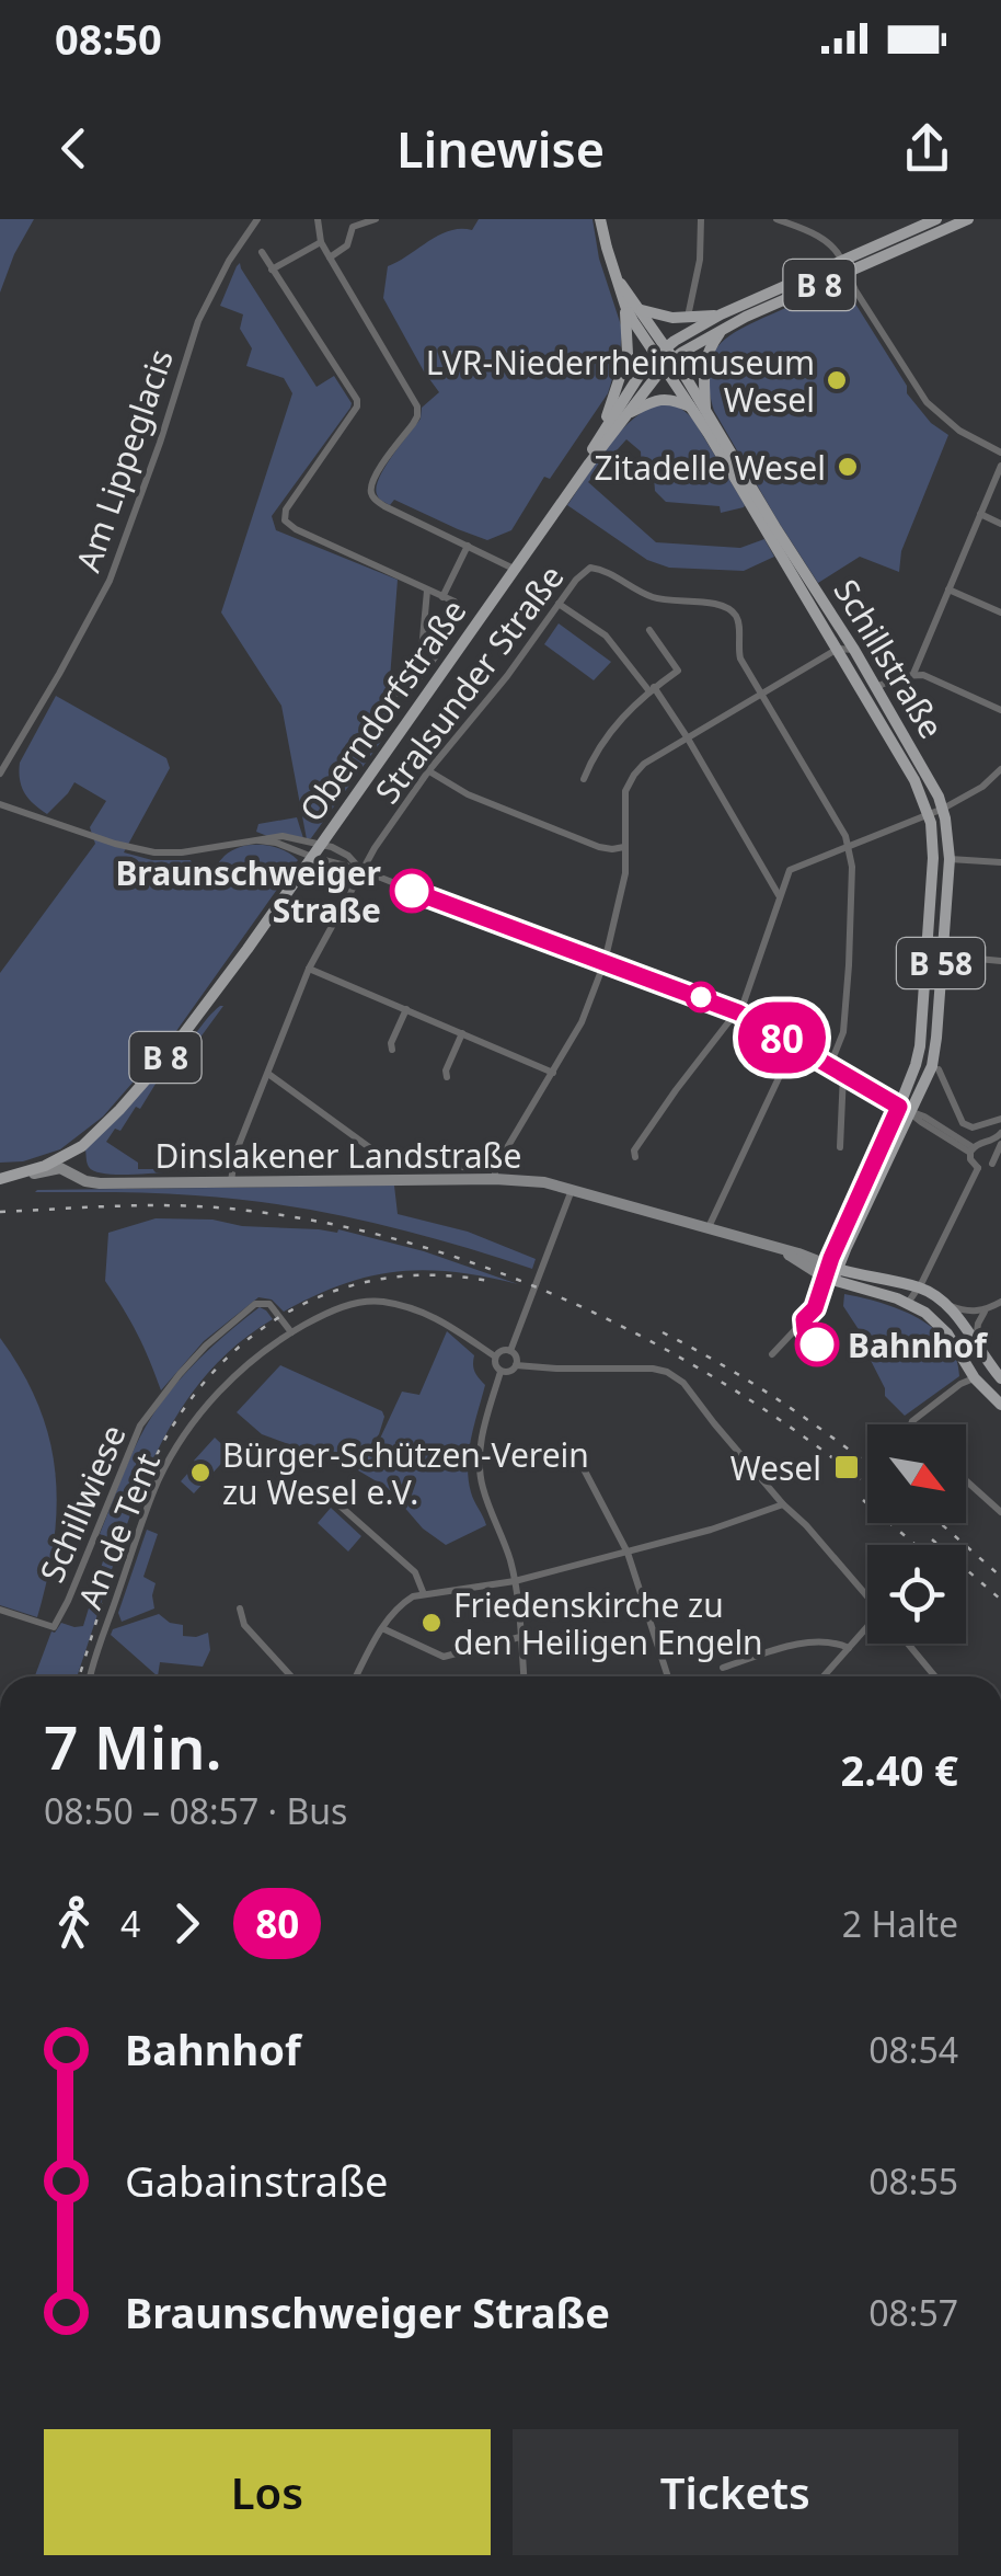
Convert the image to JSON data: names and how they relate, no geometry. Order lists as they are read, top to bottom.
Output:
{
  "streets": {
    "main road": [
      "B 8",
      "Schillstraße",
      "Oberndorfstraße",
      "B 58",
      "Dinslakener Landstraße"
    ],
    "street": [
      "Am Lippeglacis",
      "Stralsunder Straße",
      "Schillwiese",
      "An de Tent"
    ]
  },
  "crossings": [
    ["B 8", "Schillstraße"],
    ["B 8", "Oberndorfstraße"],
    ["Schillstraße", "Oberndorfstraße"],
    ["Schillstraße", "B 58"],
    ["Oberndorfstraße", "Dinslakener Landstraße"],
    ["B 58", "Dinslakener Landstraße"],
    ["Schillwiese", "An de Tent"]
  ],
  "places": {
    "other": [
      "LVR-Niederrheinmuseum Wesel",
      "Zitadelle Wesel",
      "Braunschweiger Straße",
      "Bahnhof",
      "Bürger-Schützen-Verein zu Wesel e.V.",
      "Friedenskirche zu den Heiligen Engeln"
    ],
    "transit": ["Wesel"]
  },
  "lines": ["bus line 80"],
  "north": "bottom right",
  "page": {
    "status": "08:50",
    "header": "Linewise",
    "on_map": "80",
    "heading": ["7 Min.", "08:50 – 08:57 · Bus", "2.40 €"],
    "legs": ["4", "80", "2 Halte"],
    "list": [
      {
        "name": "Bahnhof",
        "value": "08:54"
      },
      {
        "name": "Gabainstraße",
        "value": "08:55"
      },
      {
        "name": "Braunschweiger Straße",
        "value": "08:57"
      }
    ],
    "buttons": ["Los", "Tickets"]
  }
}
